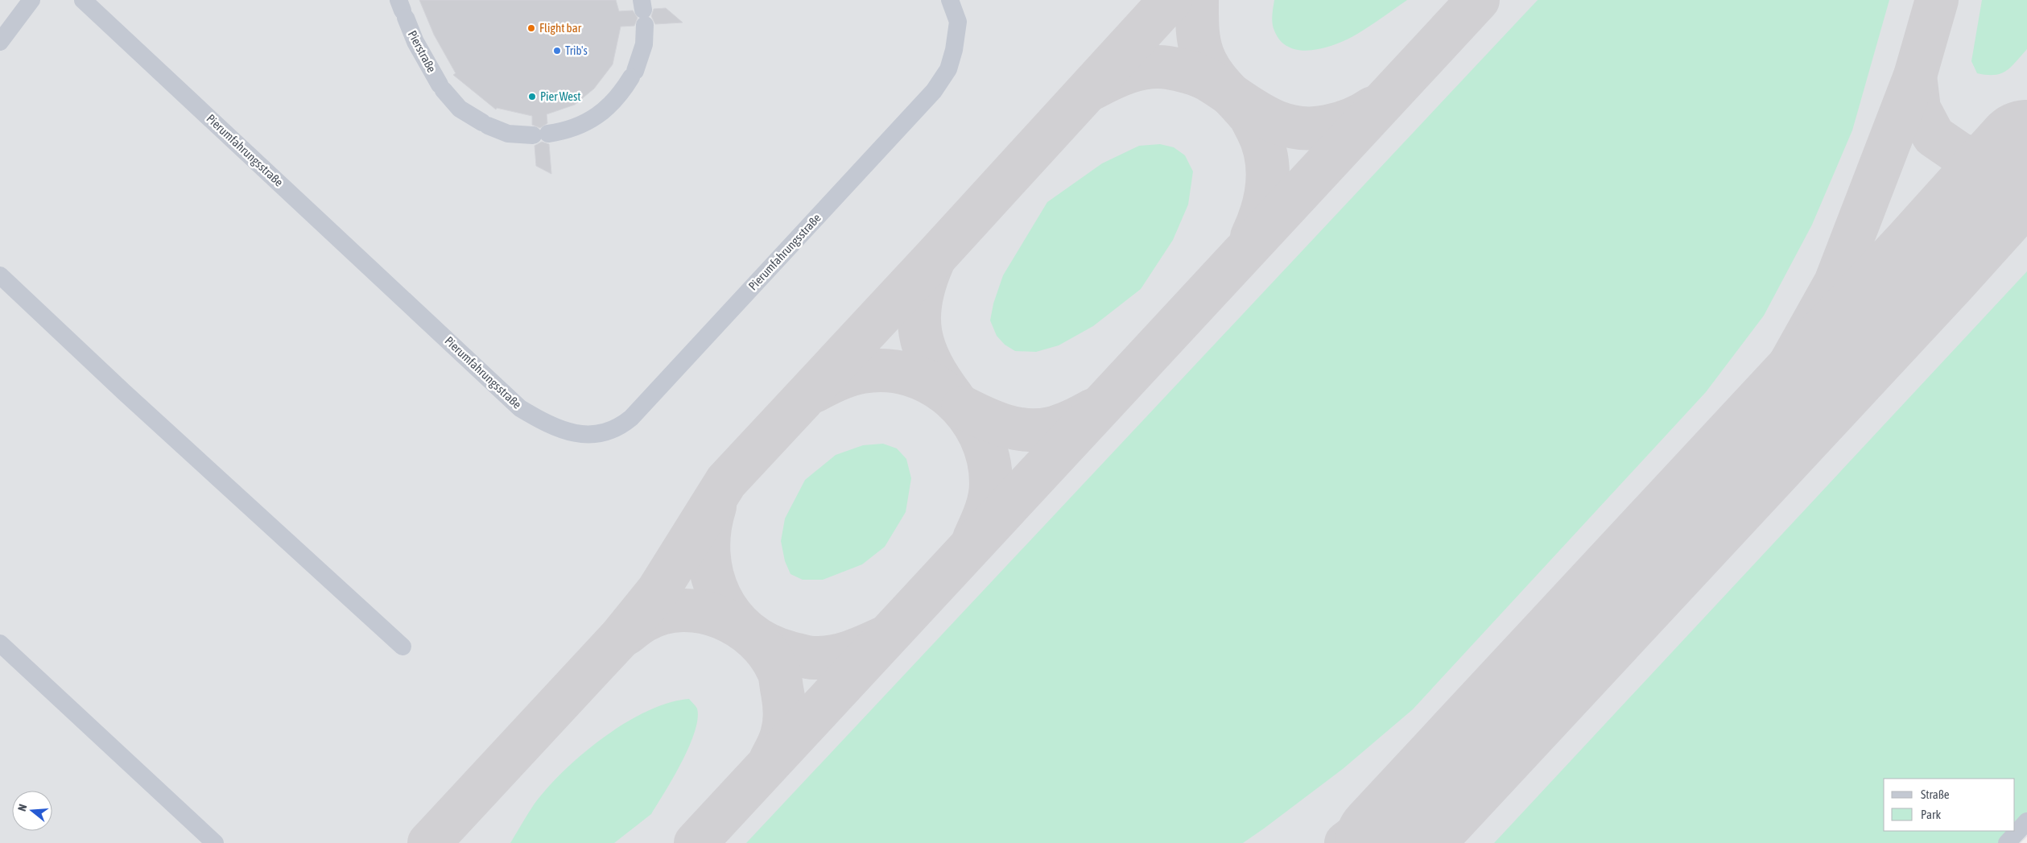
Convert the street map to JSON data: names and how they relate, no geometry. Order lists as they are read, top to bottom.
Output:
{
  "streets": {
    "lane": ["Pierstraße", "Pierumfahrungsstraße"]
  },
  "places": ["Flight bar", "Trib's", "Pier West"],
  "legend": ["Straße", "Park"],
  "north": "left"
}
